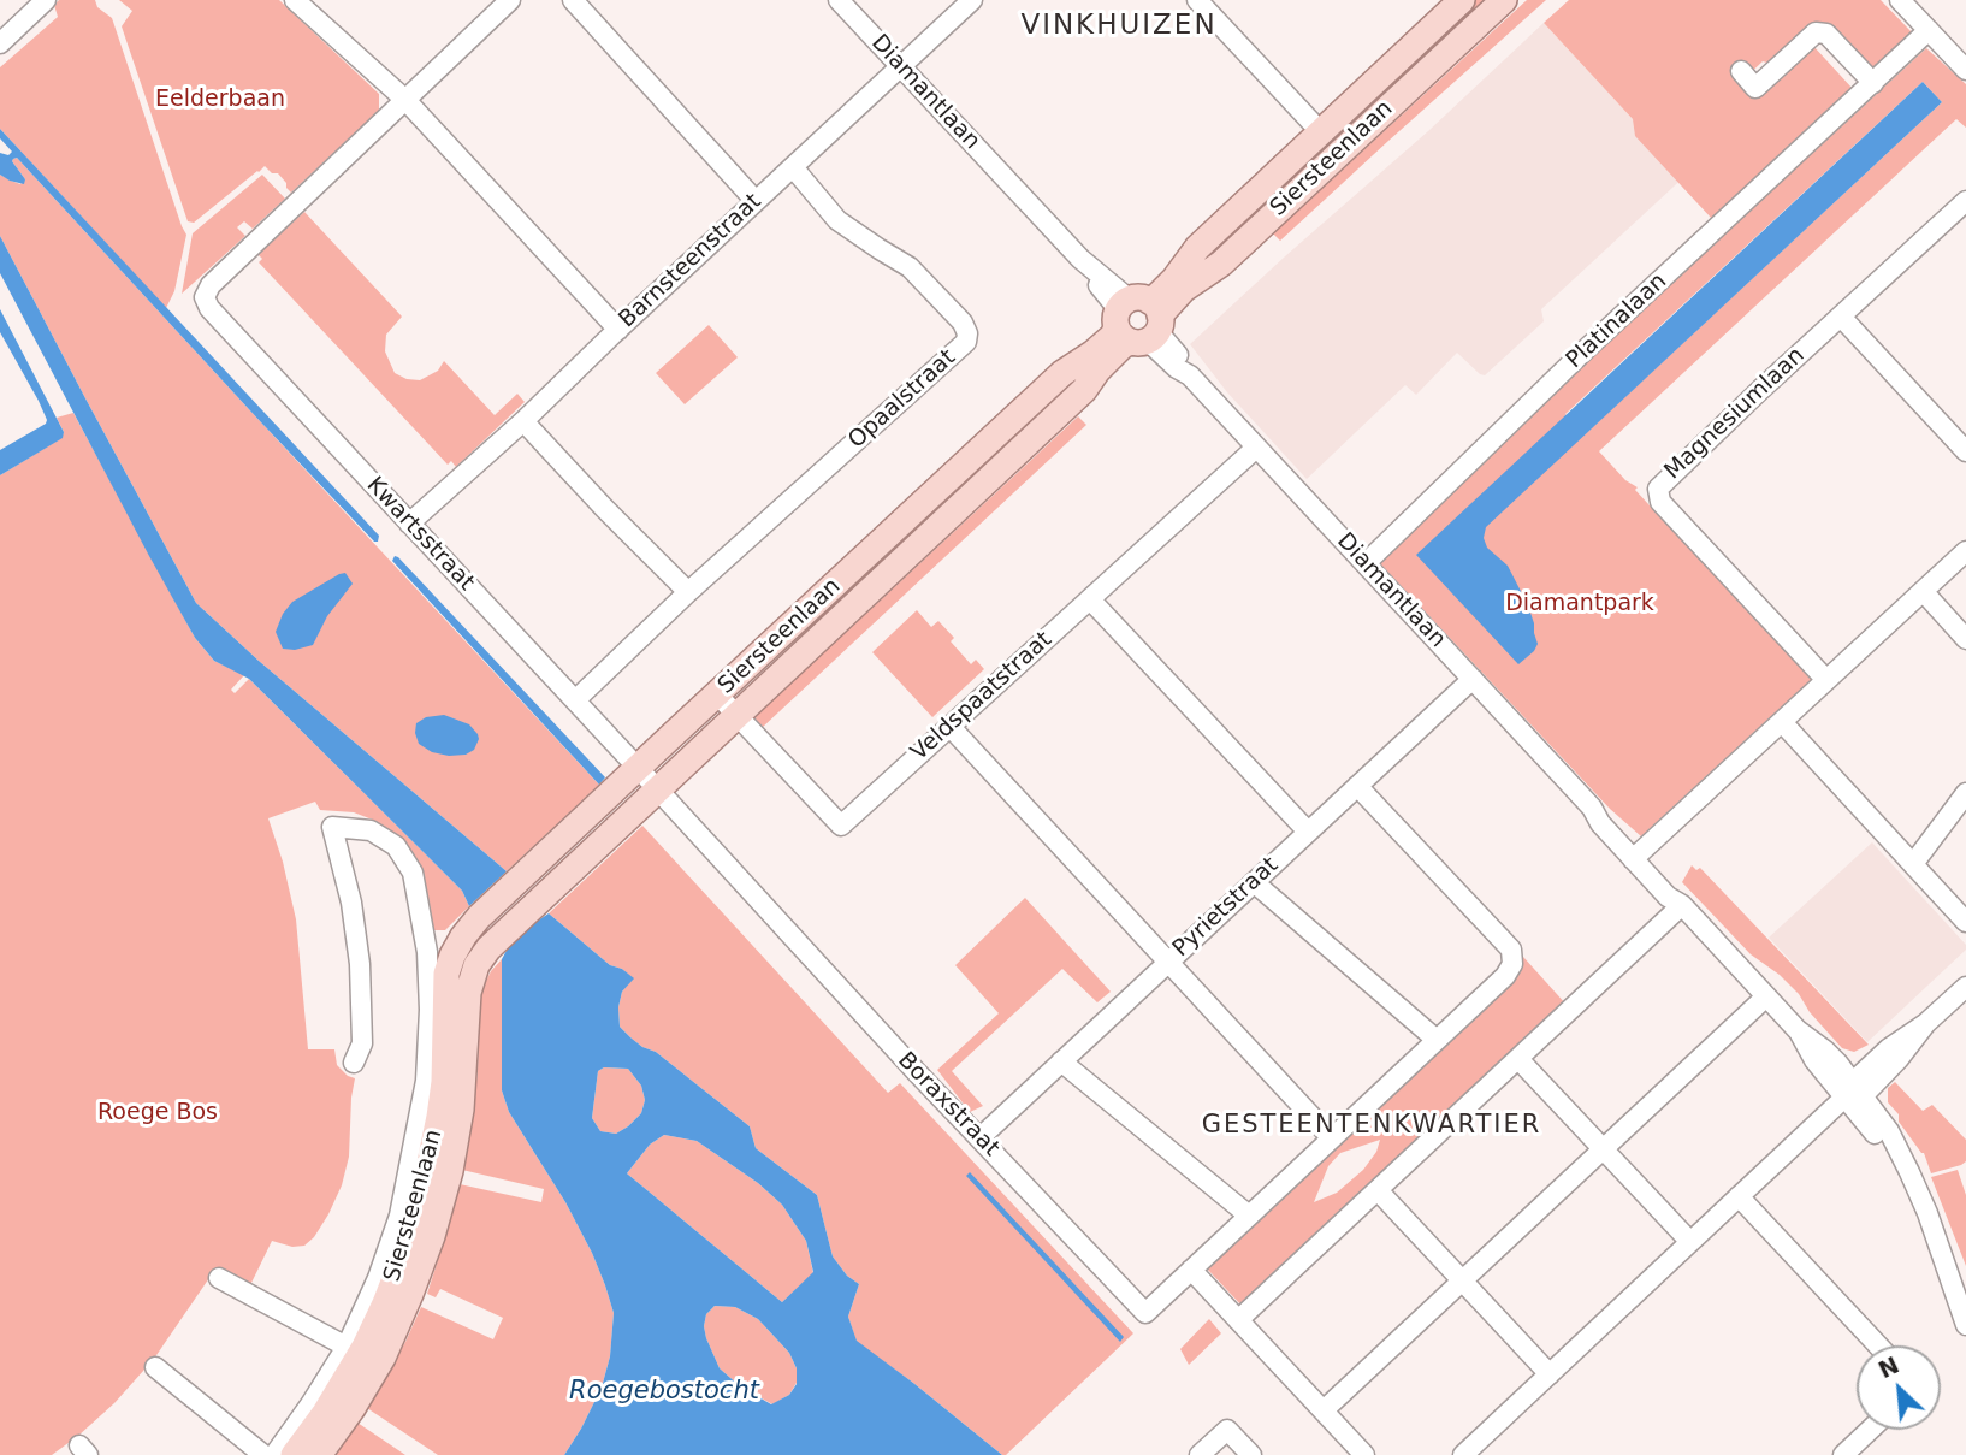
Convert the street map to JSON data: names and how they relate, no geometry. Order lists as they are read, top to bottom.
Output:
{
  "streets": {
    "main road": ["Siersteenlaan"],
    "street": [
      "Diamantlaan",
      "Barnsteenstraat",
      "Platinalaan",
      "Opaalstraat",
      "Magnesiumlaan",
      "Kwartsstraat",
      "Veldspaatstraat",
      "Pyrietstraat",
      "Boraxstraat"
    ]
  },
  "crossings": [
    ["Diamantlaan", "Siersteenlaan"],
    ["Diamantlaan", "Barnsteenstraat"],
    ["Diamantlaan", "Platinalaan"],
    ["Diamantlaan", "Veldspaatstraat"],
    ["Diamantlaan", "Pyrietstraat"],
    ["Siersteenlaan", "Kwartsstraat"],
    ["Siersteenlaan", "Veldspaatstraat"],
    ["Siersteenlaan", "Boraxstraat"],
    ["Barnsteenstraat", "Opaalstraat"],
    ["Barnsteenstraat", "Kwartsstraat"],
    ["Opaalstraat", "Kwartsstraat"],
    ["Kwartsstraat", "Boraxstraat"],
    ["Pyrietstraat", "Boraxstraat"]
  ],
  "districts": ["VINKHUIZEN", "GESTEENTENKWARTIER"],
  "water": ["Roegebostocht"],
  "parks": ["Eelderbaan", "Diamantpark", "Roege Bos"],
  "north": "top left"
}
